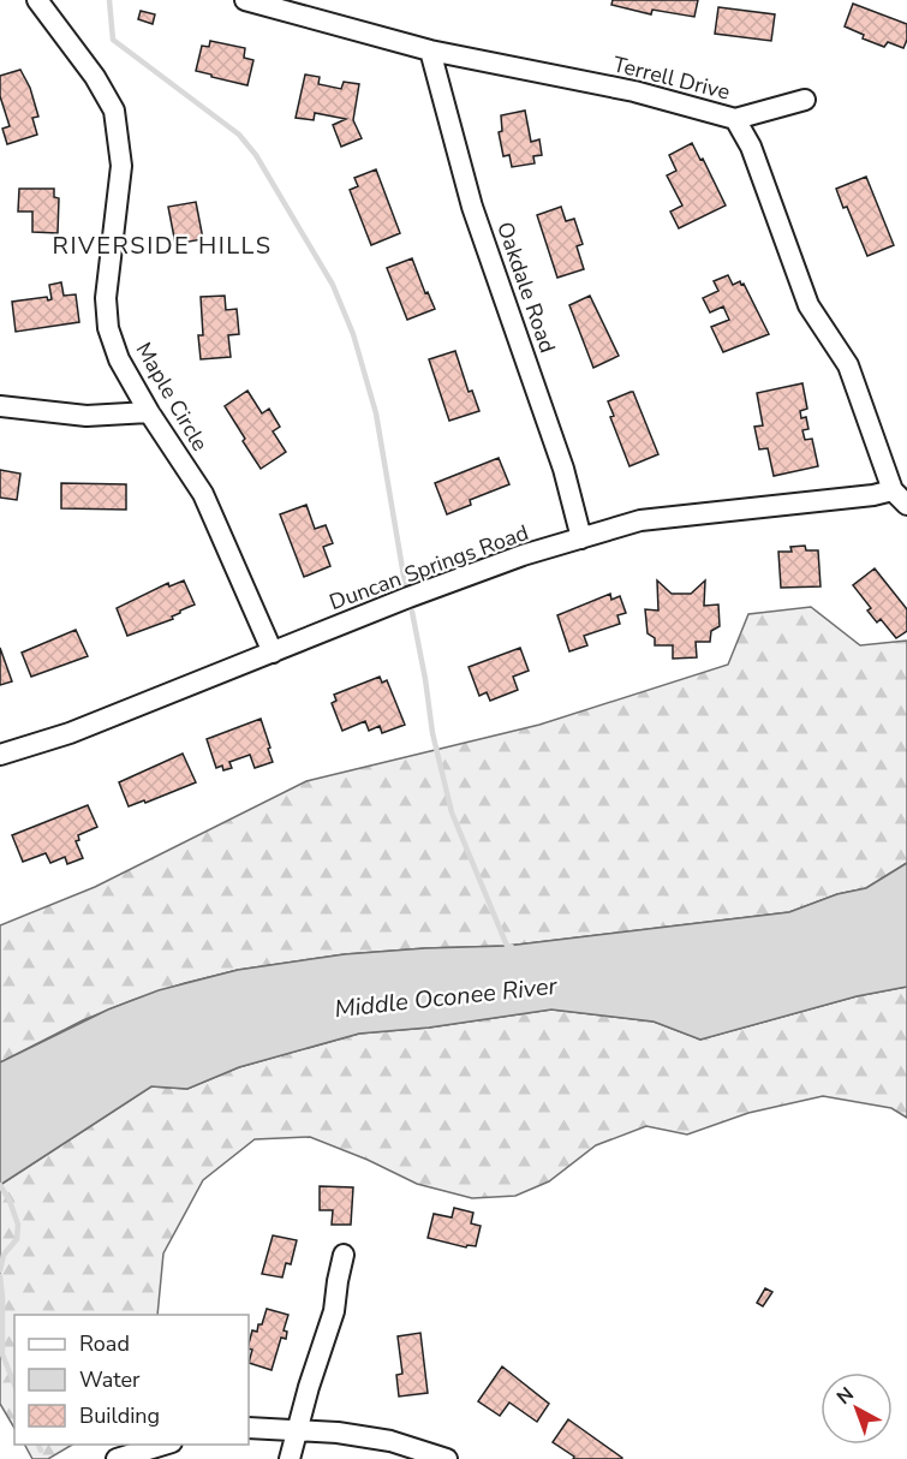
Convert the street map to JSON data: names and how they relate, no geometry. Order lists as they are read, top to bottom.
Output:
{
  "streets": {
    "street": [
      "Terrell Drive",
      "Oakdale Road",
      "Maple Circle",
      "Duncan Springs Road"
    ]
  },
  "crossings": [
    ["Terrell Drive", "Oakdale Road"],
    ["Terrell Drive", "Duncan Springs Road"],
    ["Oakdale Road", "Duncan Springs Road"],
    ["Maple Circle", "Duncan Springs Road"]
  ],
  "districts": ["RIVERSIDE HILLS"],
  "water": ["Middle Oconee River"],
  "legend": ["Road", "Water", "Building"],
  "north": "top left"
}
